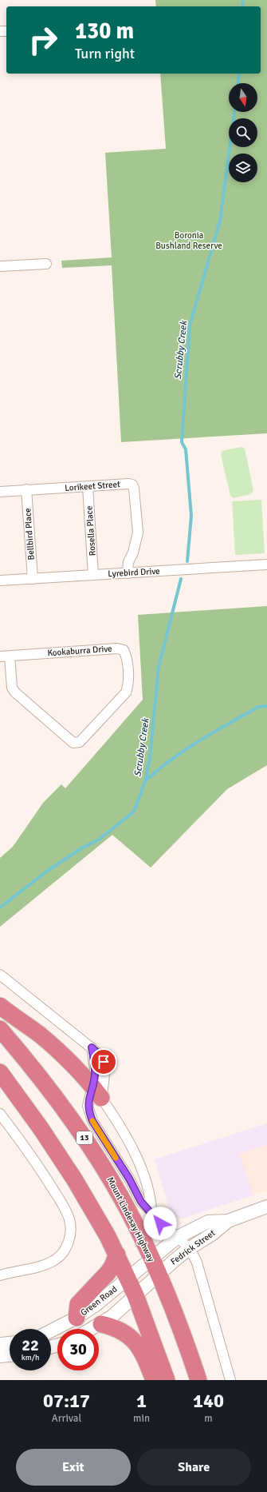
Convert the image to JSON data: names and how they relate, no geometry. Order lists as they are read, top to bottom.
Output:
{
  "streets": {
    "highway": ["13", "Mount Lindesay Highway"],
    "street": [
      "Lorikeet Street",
      "Rosella Place",
      "Bellbird Place",
      "Lyrebird Drive",
      "Kookaburra Drive",
      "Fedrick Street",
      "Green Road"
    ]
  },
  "crossings": [
    ["Lorikeet Street", "Rosella Place"],
    ["Lorikeet Street", "Bellbird Place"],
    ["Lorikeet Street", "Lyrebird Drive"],
    ["Rosella Place", "Lyrebird Drive"],
    ["Bellbird Place", "Lyrebird Drive"],
    ["Mount Lindesay Highway", "Fedrick Street"],
    ["Mount Lindesay Highway", "Green Road"],
    ["Fedrick Street", "Green Road"]
  ],
  "water": ["Scrubby Creek"],
  "parks": ["Boronia Bushland Reserve"],
  "north": "bottom",
  "page": {
    "turn": ["130 m", "Turn right"],
    "speed": "22 km/h",
    "limit": "30",
    "eta": [
      "07:17",
      "Arrival",
      "1",
      "min",
      "140",
      "m"
    ],
    "buttons": ["Exit", "Share"]
  }
}
